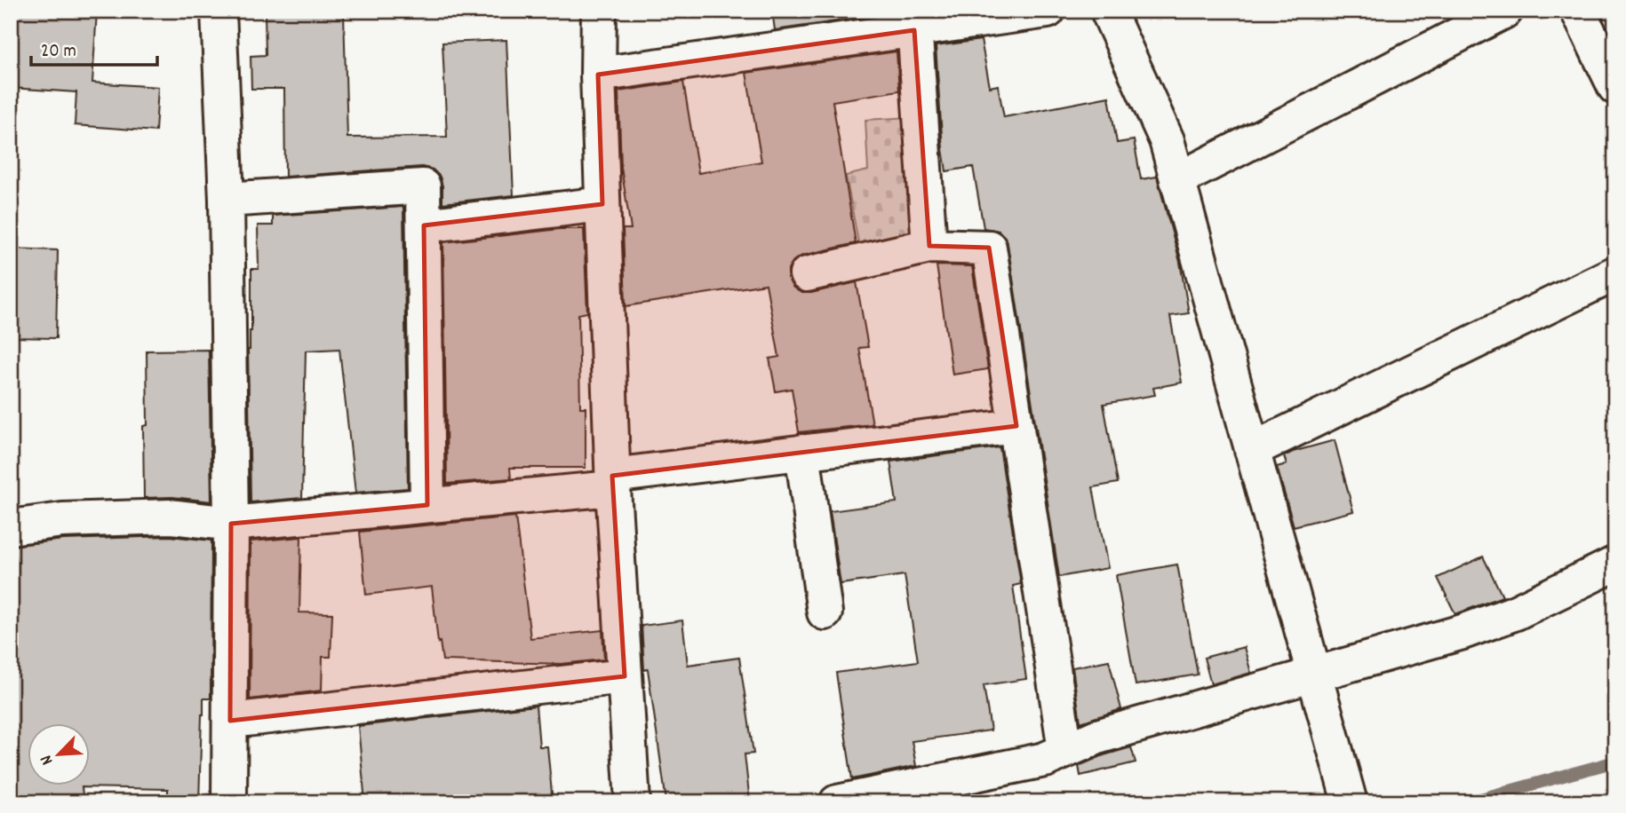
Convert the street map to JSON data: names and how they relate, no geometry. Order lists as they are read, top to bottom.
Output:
{
  "scale_bar": "20 m",
  "north": "bottom left"
}
